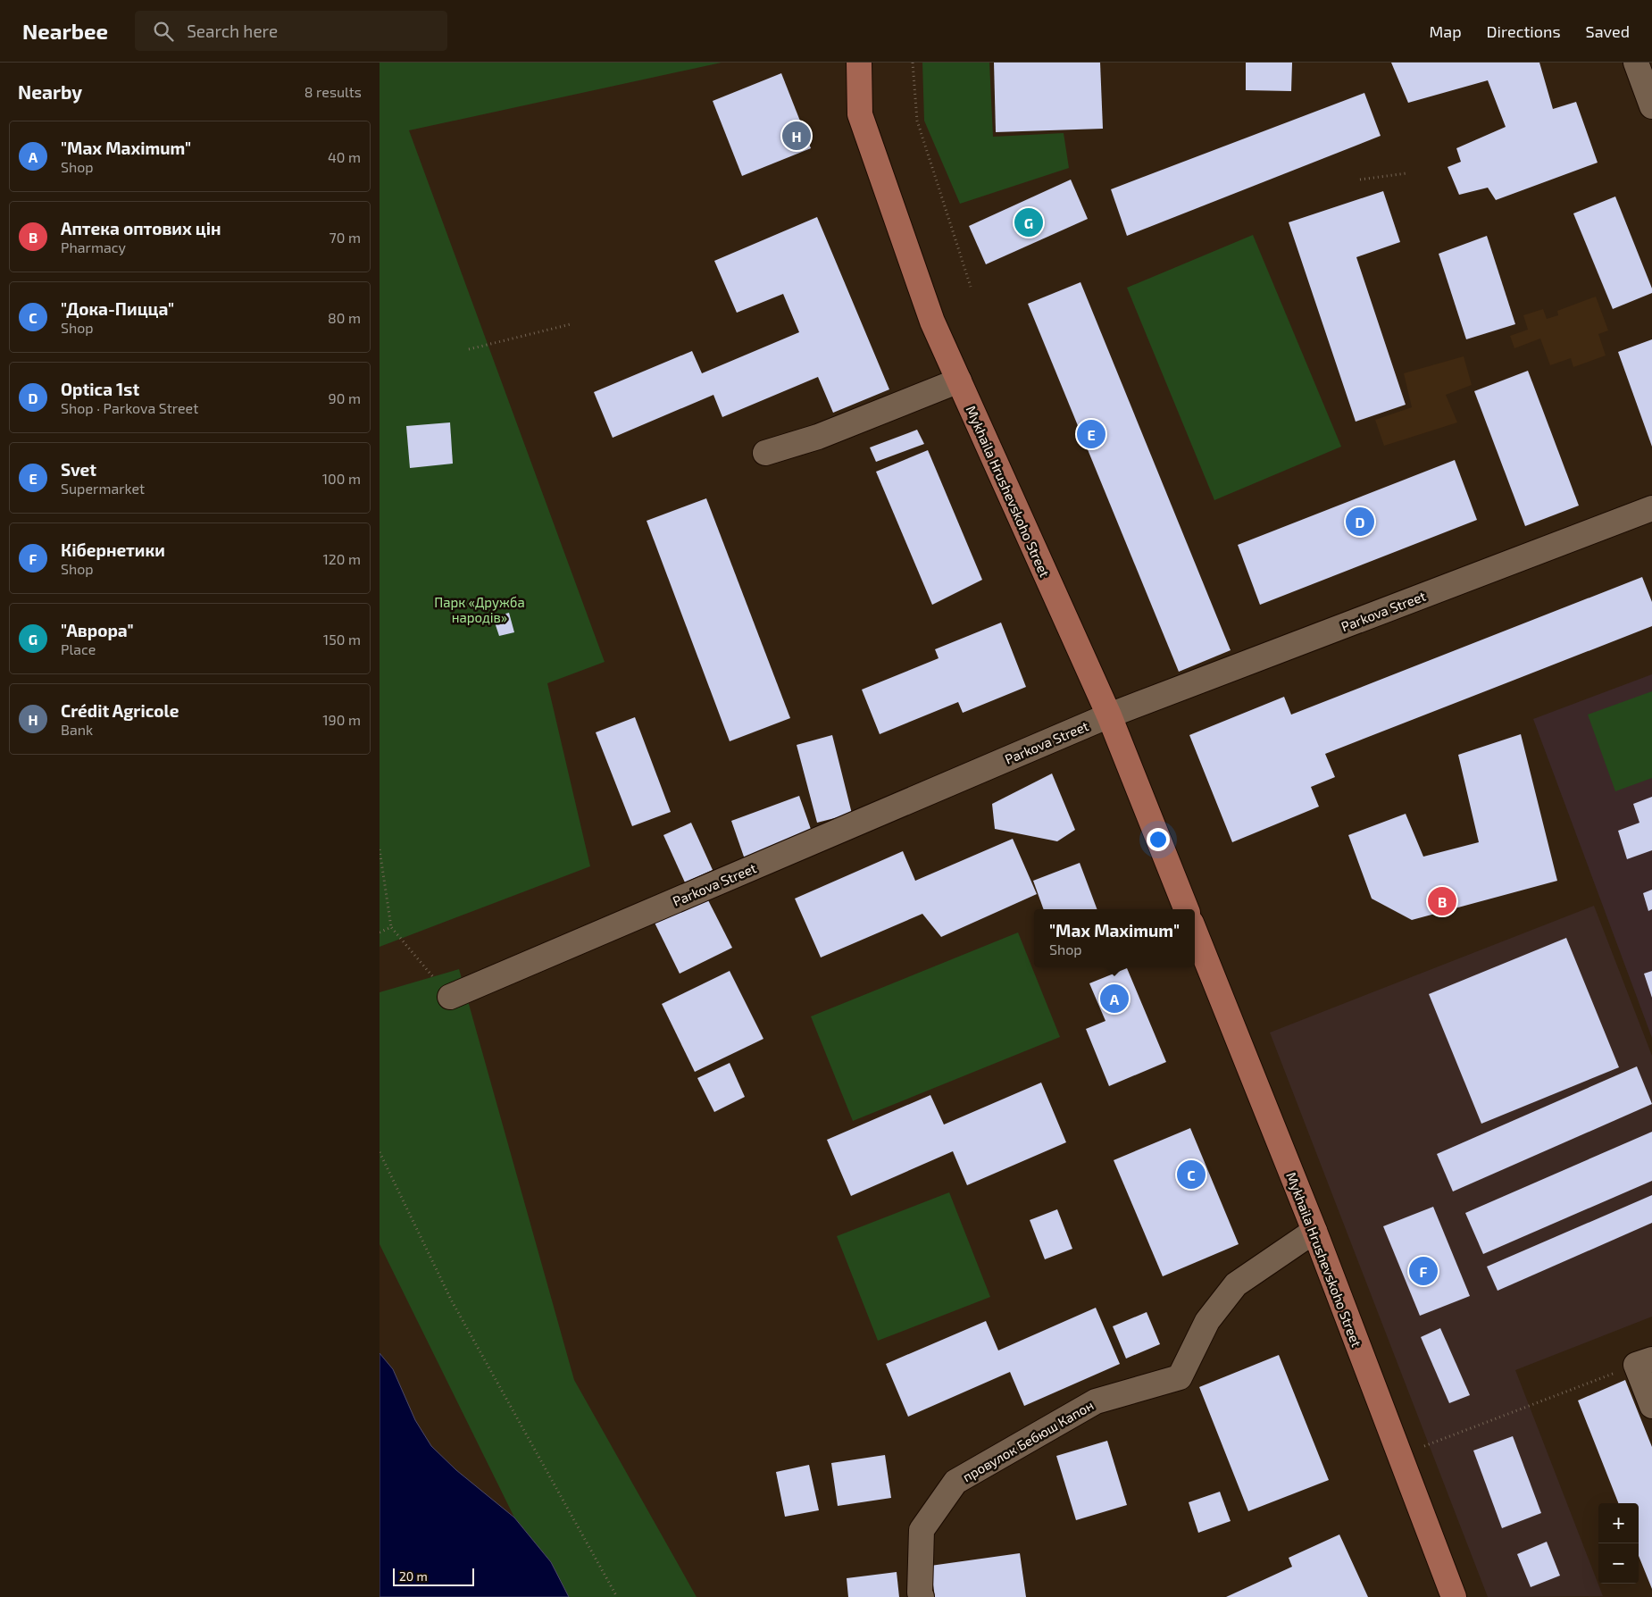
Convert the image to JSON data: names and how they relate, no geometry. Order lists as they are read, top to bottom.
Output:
{
  "streets": {
    "main road": ["Mykhaila Hrushevskoho Street"],
    "street": ["Parkova Street", "провулок Бебюш Капон"]
  },
  "crossings": [
    ["Mykhaila Hrushevskoho Street", "Parkova Street"],
    ["Mykhaila Hrushevskoho Street", "провулок Бебюш Капон"]
  ],
  "parks": ["Парк «Дружба народів»"],
  "scale_bar": "20 m",
  "page": {
    "header": "Nearbee",
    "search": "Search here",
    "nav": ["Map", "Directions", "Saved"],
    "heading": ["Nearby", "8 results"],
    "pins": [
      "H",
      "G",
      "E",
      "D",
      "B",
      "A",
      "C",
      "F"
    ],
    "list": [
      {
        "mark": "A",
        "name": "\"Max Maximum\"",
        "note": "Shop",
        "value": "40 m"
      },
      {
        "mark": "B",
        "name": "Аптека оптових цін",
        "note": "Pharmacy",
        "value": "70 m"
      },
      {
        "mark": "C",
        "name": "\"Дока-Пицца\"",
        "note": "Shop",
        "value": "80 m"
      },
      {
        "mark": "D",
        "name": "Optica 1st",
        "note": "Shop · Parkova Street",
        "value": "90 m"
      },
      {
        "mark": "E",
        "name": "Svet",
        "note": "Supermarket",
        "value": "100 m"
      },
      {
        "mark": "F",
        "name": "Кібернетики",
        "note": "Shop",
        "value": "120 m"
      },
      {
        "mark": "G",
        "name": "\"Аврора\"",
        "note": "Place",
        "value": "150 m"
      },
      {
        "mark": "H",
        "name": "Crédit Agricole",
        "note": "Bank",
        "value": "190 m"
      }
    ],
    "popup": ["\"Max Maximum\"", "Shop"],
    "map_buttons": ["+", "−"],
    "scale": "20 m"
  }
}
